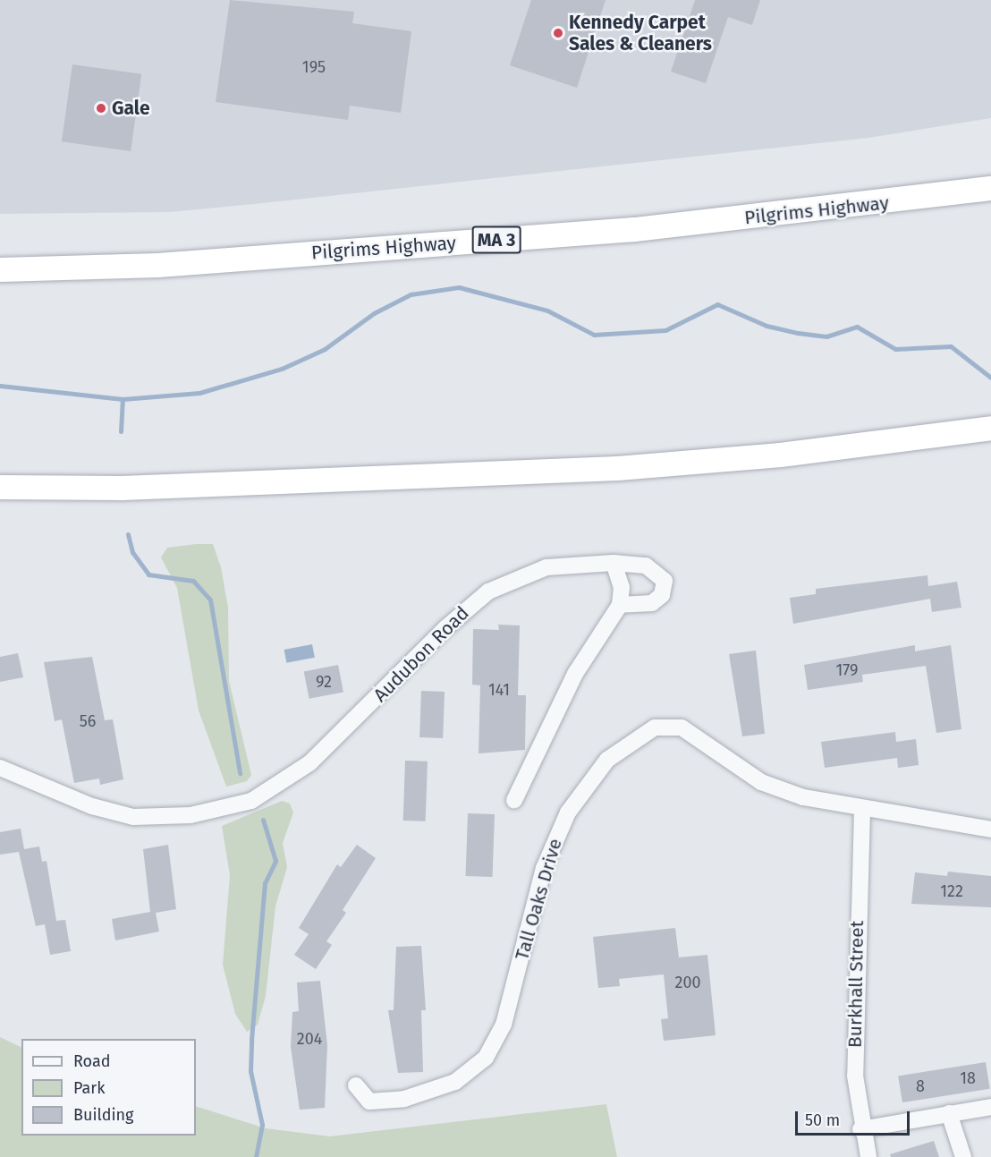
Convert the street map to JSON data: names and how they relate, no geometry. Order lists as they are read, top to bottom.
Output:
{
  "streets": {
    "highway": ["Pilgrims Highway", "MA 3"],
    "street": ["Audubon Road", "Tall Oaks Drive", "Burkhall Street"]
  },
  "crossings": [
    ["Tall Oaks Drive", "Burkhall Street"]
  ],
  "places": ["Kennedy Carpet Sales & Cleaners", "Gale"],
  "house_numbers": [
    "195",
    "179",
    "92",
    "141",
    "56",
    "122",
    "200",
    "204",
    "18",
    "8"
  ],
  "legend": ["Road", "Park", "Building"],
  "scale_bar": "50 m"
}
